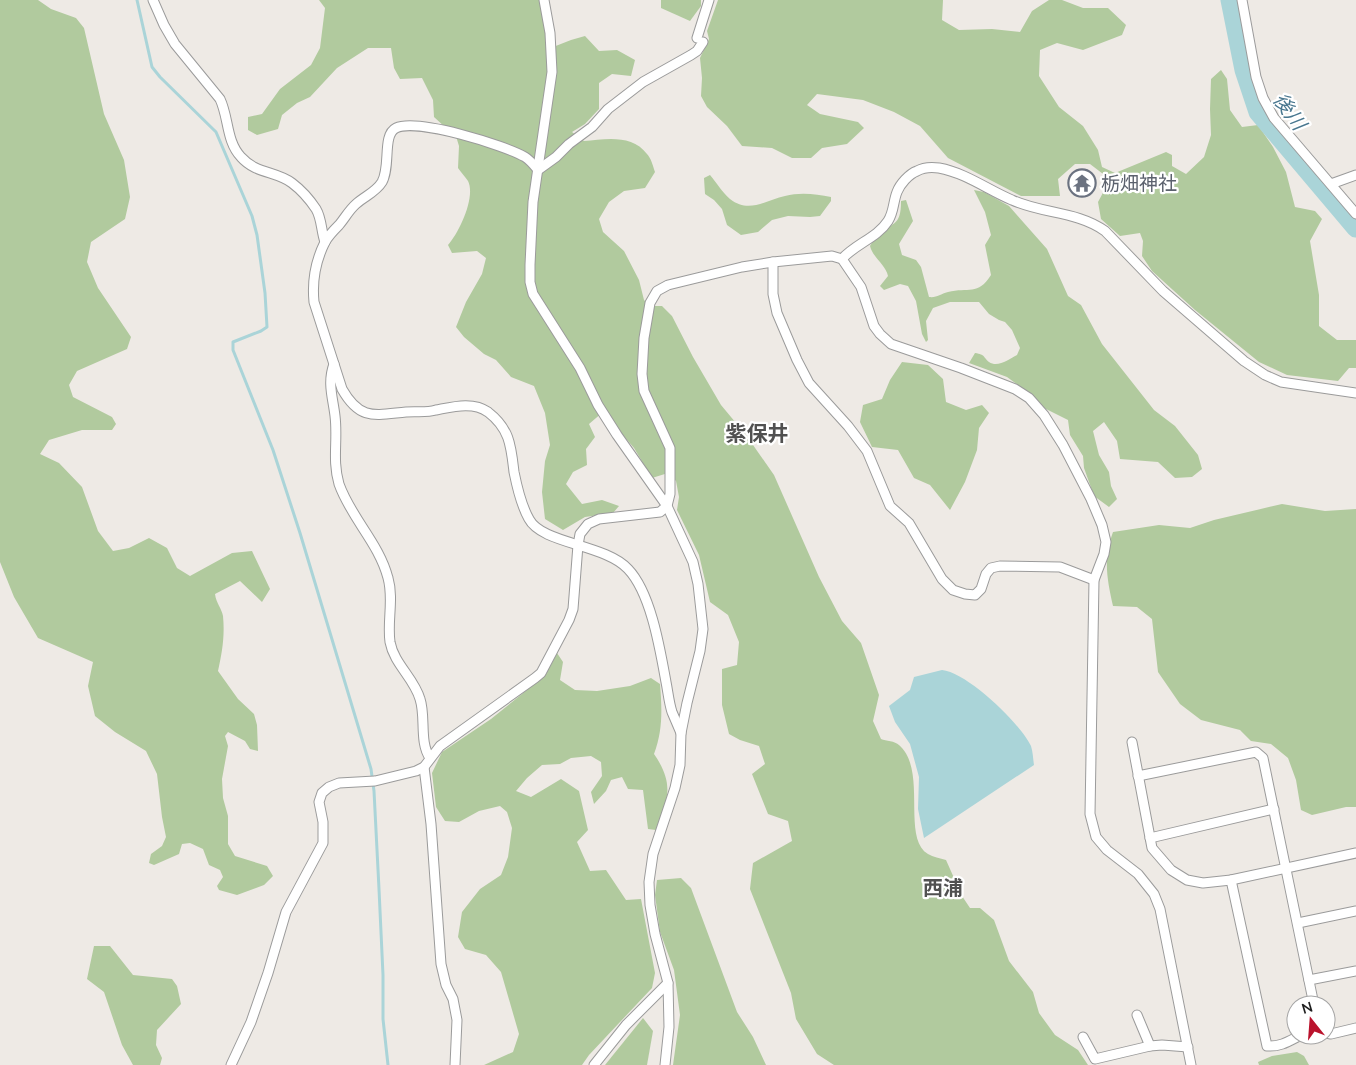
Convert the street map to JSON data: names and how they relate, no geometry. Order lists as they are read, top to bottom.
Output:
{
  "districts": ["紫保井", "西浦"],
  "water": ["後川"],
  "places": {
    "temple": ["栃畑神社"]
  },
  "north": "top"
}
